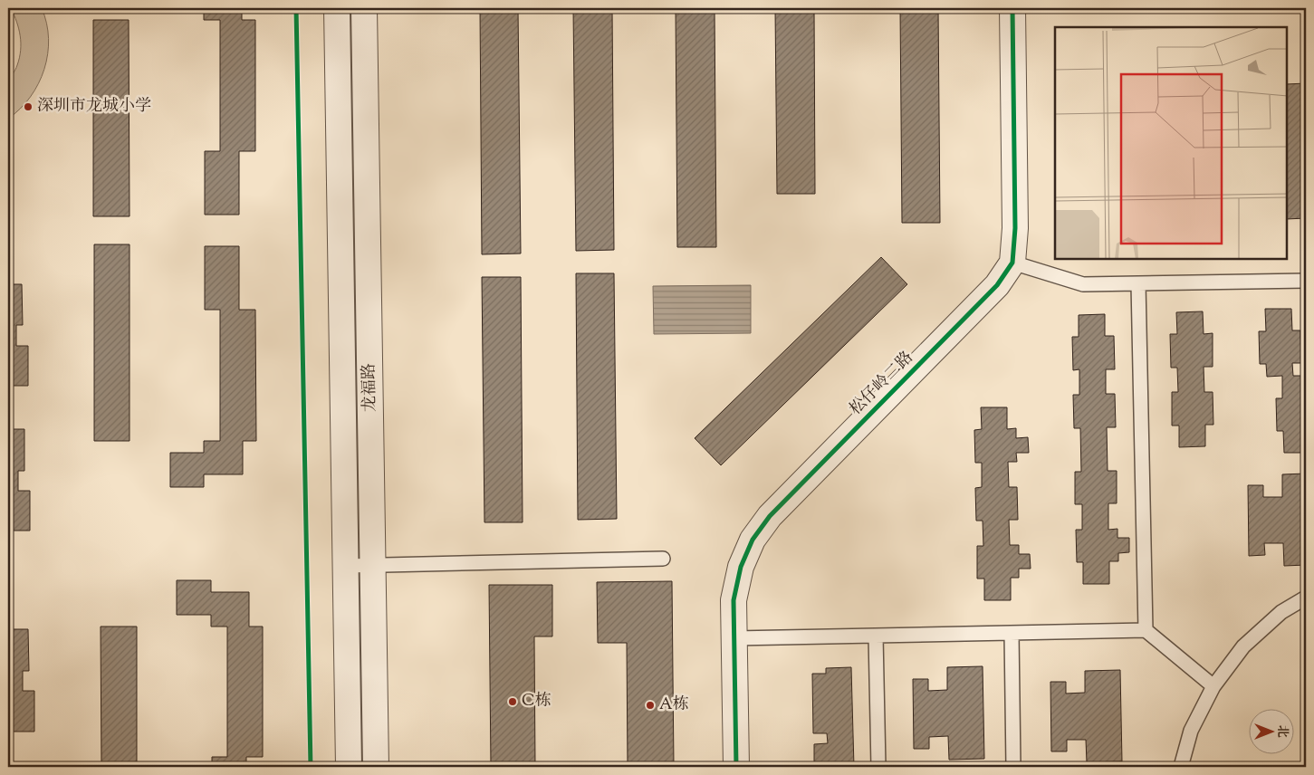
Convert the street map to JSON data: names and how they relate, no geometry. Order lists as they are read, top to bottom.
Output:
{
  "streets": {
    "street": ["松仔岭二路", "龙福路"]
  },
  "places": ["深圳市龙城小学", "C栋", "A栋"],
  "north": "right"
}
